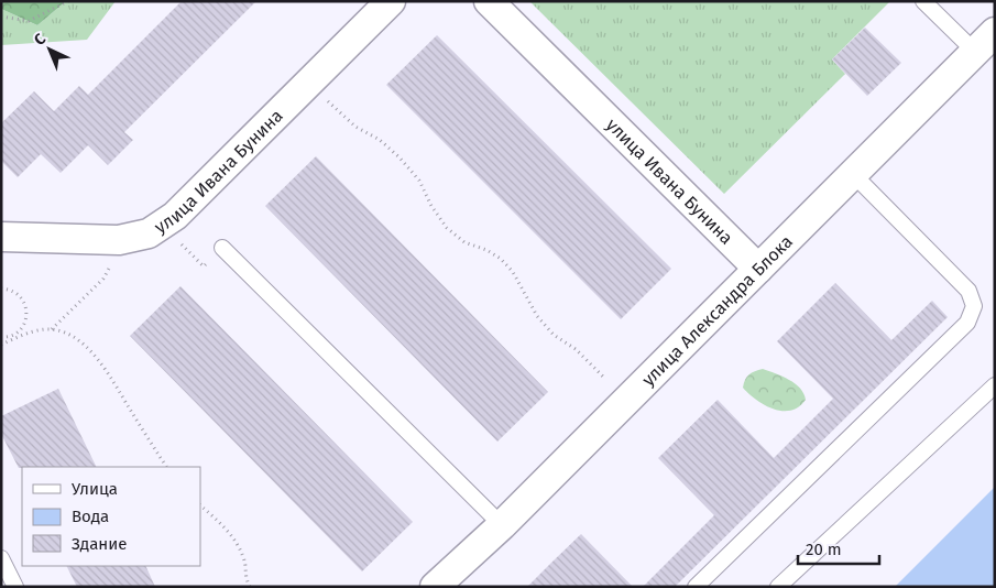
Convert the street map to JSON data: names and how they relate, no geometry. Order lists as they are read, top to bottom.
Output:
{
  "streets": {
    "street": ["улица Ивана Бунина", "улица Александра Блока"]
  },
  "crossings": [
    ["улица Ивана Бунина", "улица Александра Блока"]
  ],
  "legend": ["Улица", "Вода", "Здание"],
  "scale_bar": "20 m",
  "north": "top left"
}
